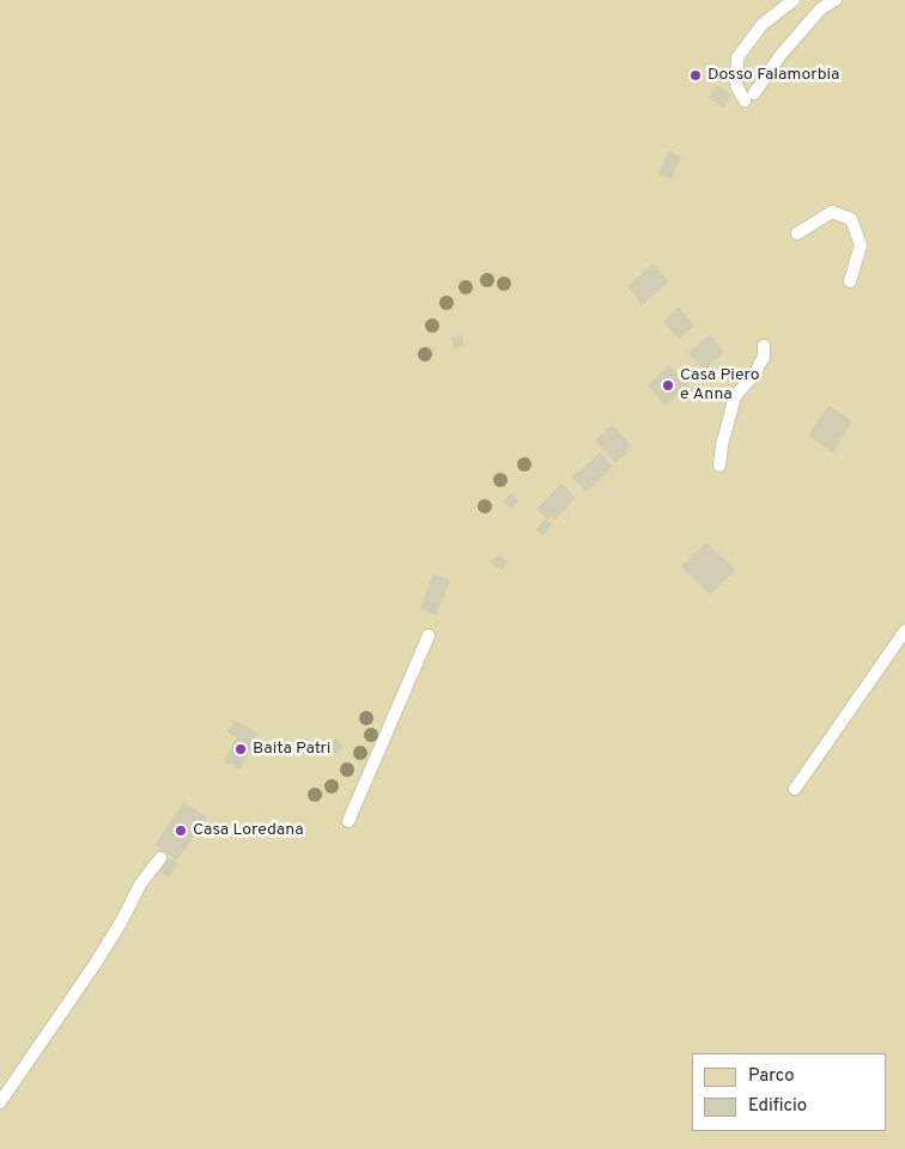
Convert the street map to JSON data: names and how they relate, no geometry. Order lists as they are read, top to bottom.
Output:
{
  "places": [
    "Dosso Falamorbia",
    "Casa Piero e Anna",
    "Baita Patri",
    "Casa Loredana"
  ],
  "legend": ["Parco", "Edificio"]
}
